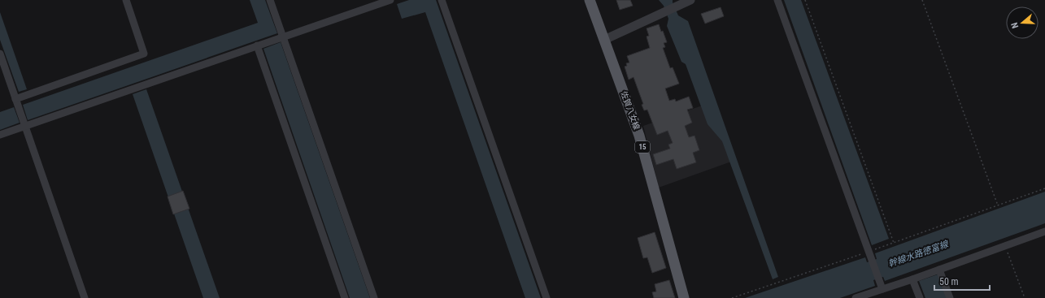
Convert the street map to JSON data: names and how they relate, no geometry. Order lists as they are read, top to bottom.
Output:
{
  "streets": {
    "main road": ["佐賀八女線", "15"]
  },
  "water": ["幹線水路徳富線"],
  "scale_bar": "50 m",
  "north": "left"
}
